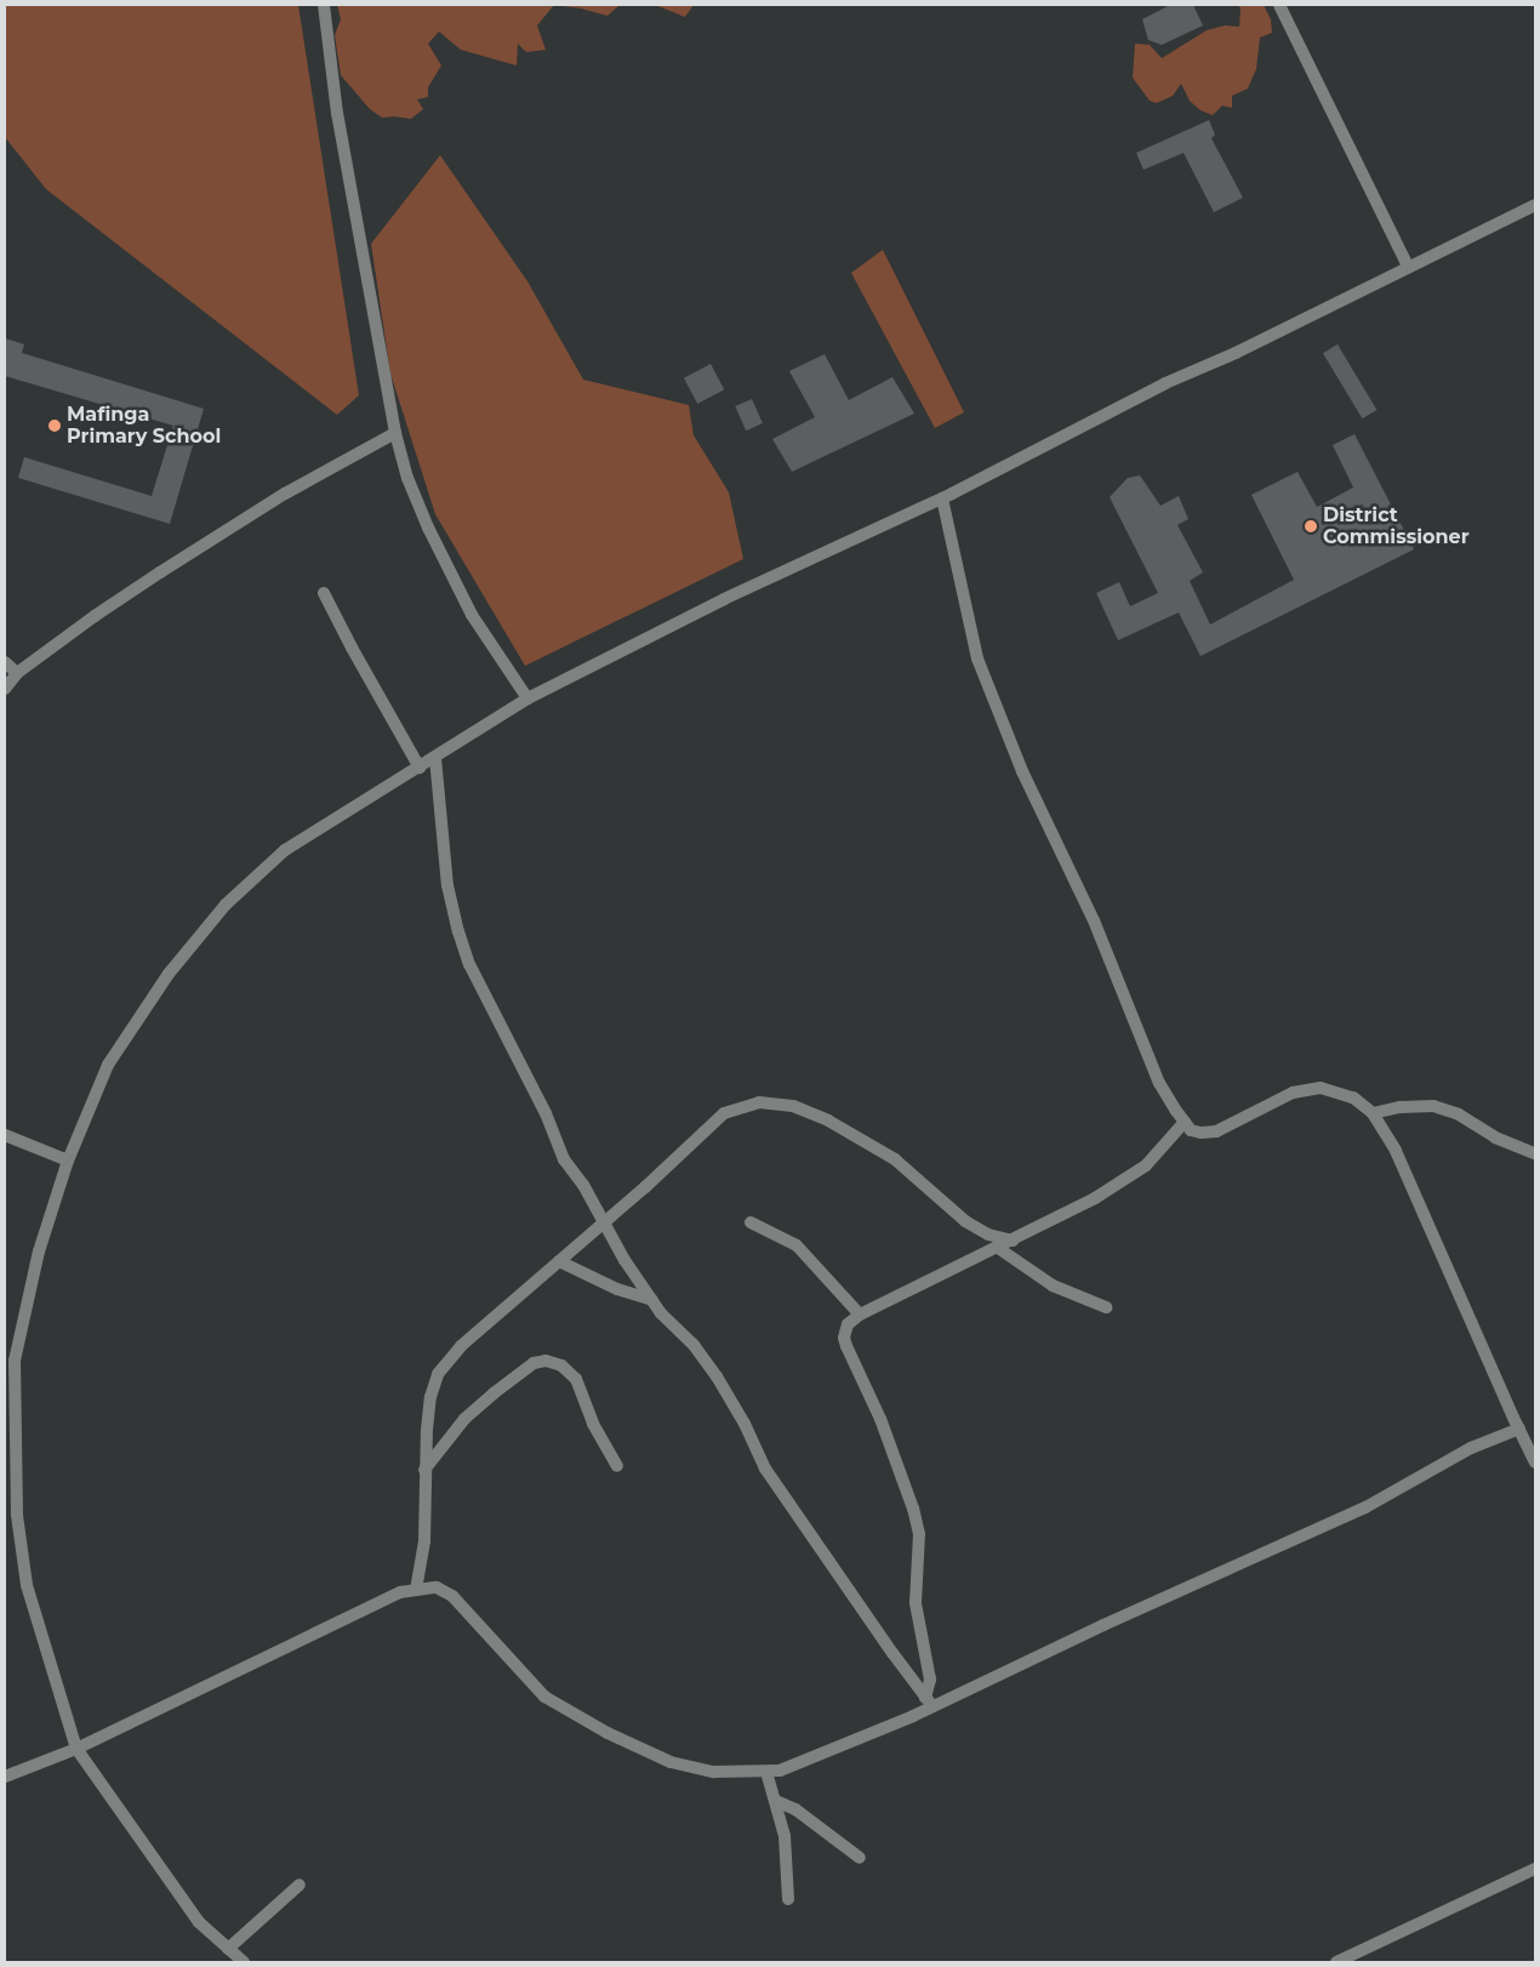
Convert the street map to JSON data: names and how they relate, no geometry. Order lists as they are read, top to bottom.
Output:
{
  "places": ["Mafinga Primary School", "District Commissioner"]
}
